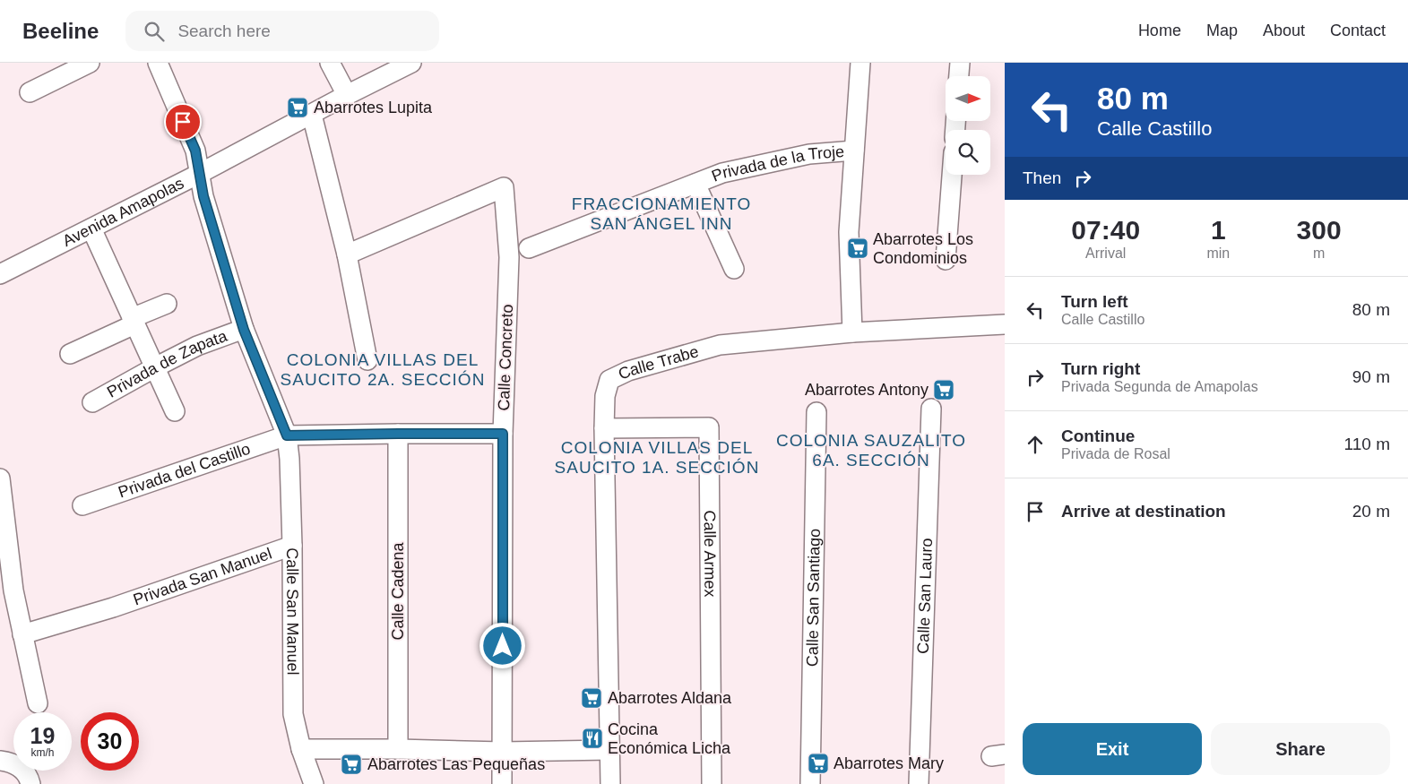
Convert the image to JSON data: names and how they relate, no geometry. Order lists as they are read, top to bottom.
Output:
{
  "streets": {
    "street": [
      "Privada de la Troje",
      "Avenida Amapolas",
      "Calle Concreto",
      "Calle Trabe",
      "Privada de Zapata",
      "Privada del Castillo",
      "Calle Armex",
      "Privada San Manuel",
      "Calle Cadena",
      "Calle San Lauro",
      "Calle San Santiago",
      "Calle San Manuel"
    ]
  },
  "crossings": [
    ["Privada de la Troje", "Calle Trabe"],
    ["Avenida Amapolas", "Calle San Manuel"],
    ["Calle Concreto", "Privada del Castillo"],
    ["Calle Trabe", "Calle Armex"],
    ["Privada de Zapata", "Calle San Manuel"],
    ["Privada del Castillo", "Calle Cadena"],
    ["Privada del Castillo", "Calle San Manuel"],
    ["Privada San Manuel", "Calle San Manuel"]
  ],
  "districts": [
    "FRACCIONAMIENTO SAN ÁNGEL INN",
    "COLONIA VILLAS DEL SAUCITO 2A. SECCIÓN",
    "COLONIA SAUZALITO 6A. SECCIÓN",
    "COLONIA VILLAS DEL SAUCITO 1A. SECCIÓN"
  ],
  "places": {
    "supermarket": [
      "Abarrotes Lupita",
      "Abarrotes Los Condominios",
      "Abarrotes Antony",
      "Abarrotes Aldana",
      "Abarrotes Mary",
      "Abarrotes Las Pequeñas"
    ],
    "restaurant": ["Cocina Económica Licha"]
  },
  "north": "right",
  "page": {
    "header": "Beeline",
    "search": "Search here",
    "nav": [
      "Home",
      "Map",
      "About",
      "Contact"
    ],
    "turn": ["80 m", "Calle Castillo"],
    "then": "Then",
    "eta": [
      "07:40",
      "Arrival",
      "1",
      "min",
      "300",
      "m"
    ],
    "list": [
      {
        "name": "Turn left",
        "note": "Calle Castillo",
        "value": "80 m"
      },
      {
        "name": "Turn right",
        "note": "Privada Segunda de Amapolas",
        "value": "90 m"
      },
      {
        "name": "Continue",
        "note": "Privada de Rosal",
        "value": "110 m"
      },
      {
        "name": "Arrive at destination",
        "value": "20 m"
      }
    ],
    "speed": "19 km/h",
    "limit": "30",
    "buttons": ["Exit", "Share"]
  }
}
